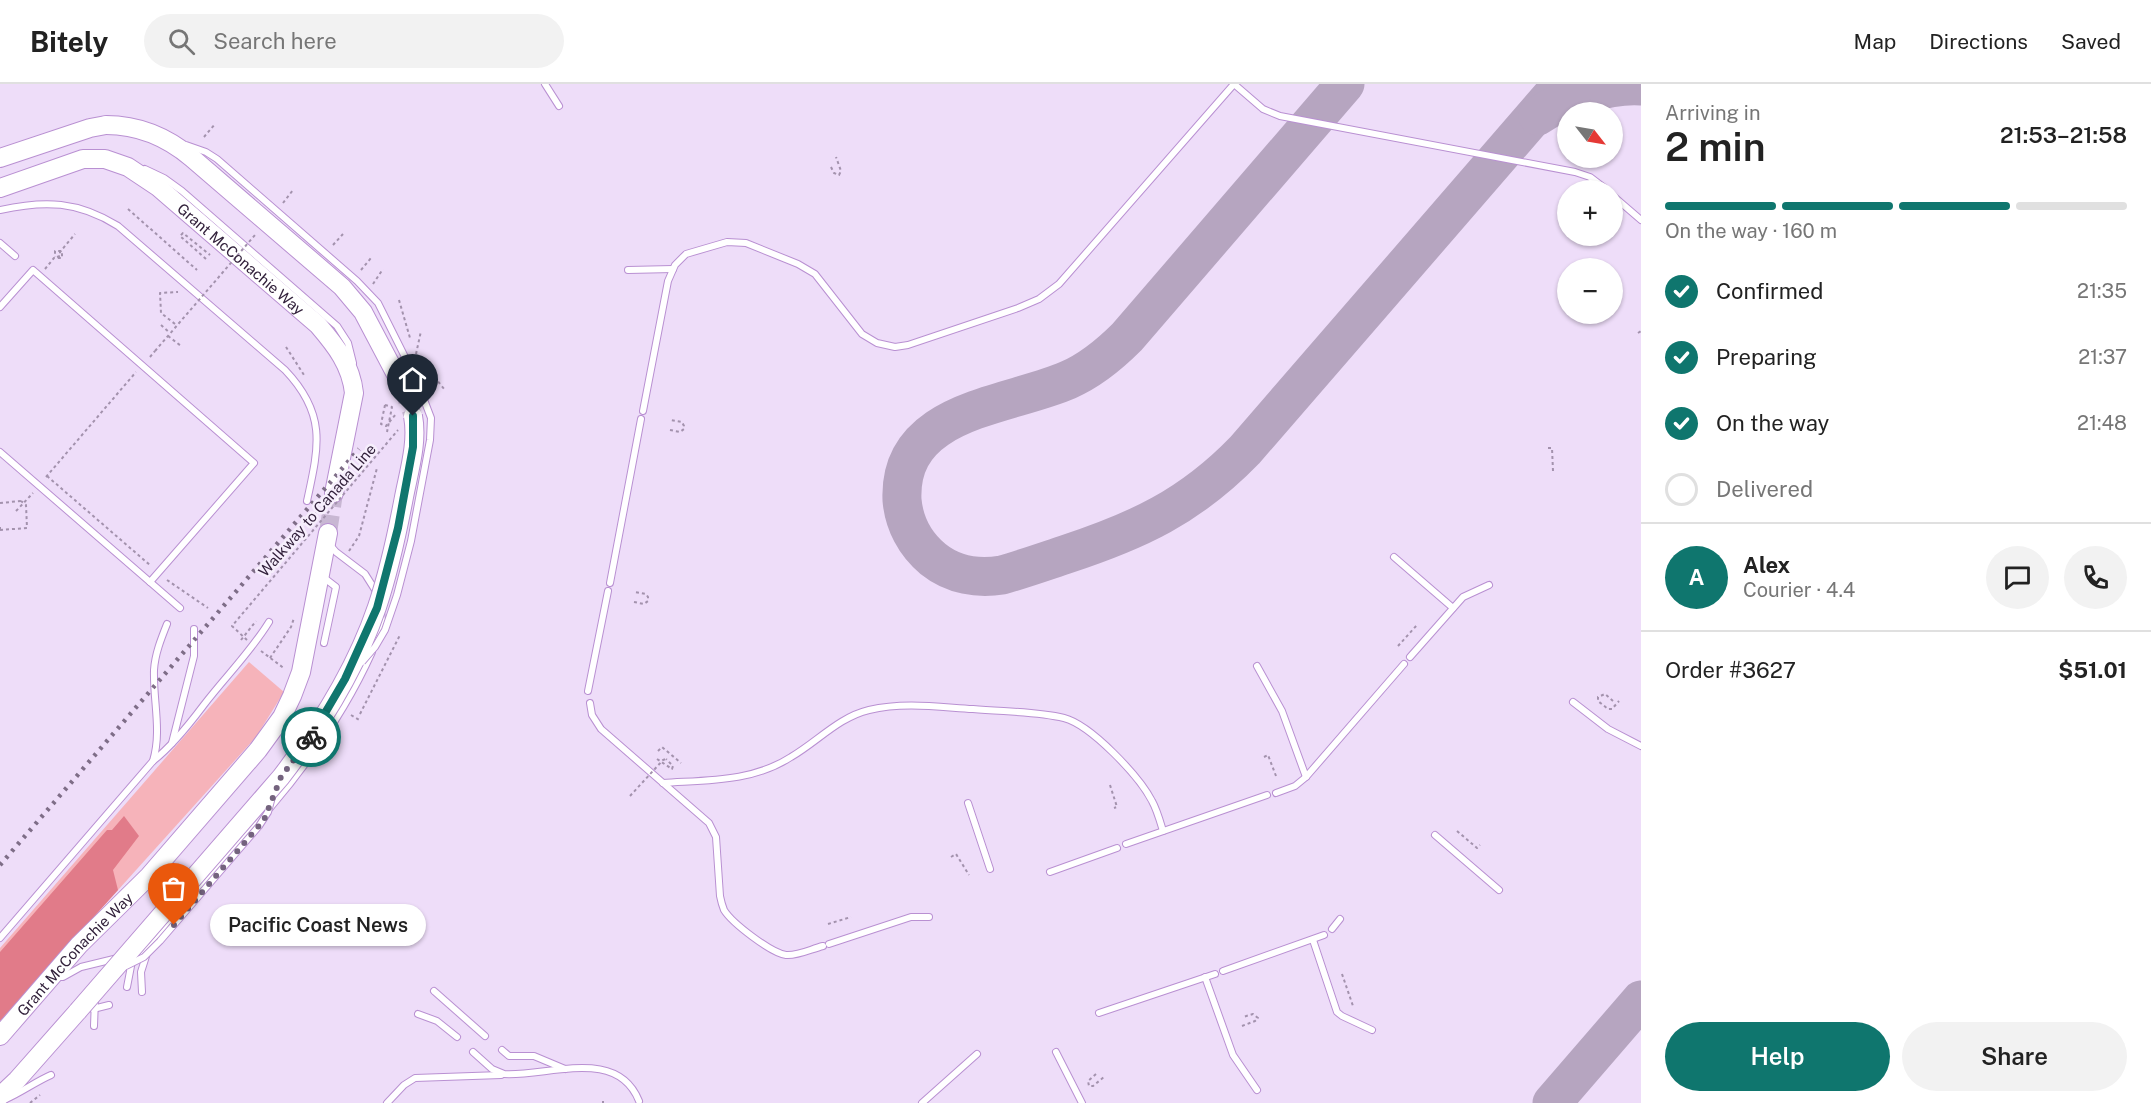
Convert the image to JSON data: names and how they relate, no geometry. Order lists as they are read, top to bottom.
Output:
{
  "streets": {
    "main road": ["Grant McConachie Way"],
    "path": ["Walkway to Canada Line"]
  },
  "places": ["Pacific Coast News"],
  "north": "bottom right",
  "page": {
    "header": "Bitely",
    "search": "Search here",
    "nav": ["Map", "Directions", "Saved"],
    "heading": ["2 min", "Arriving in", "21:53–21:58"],
    "panel": [
      "Alex",
      "Courier · 4.4",
      "Order #3627",
      "$51.01"
    ],
    "map_buttons": ["+", "−"],
    "bar": "On the way · 160 m",
    "list": [
      ["Confirmed", "21:35"],
      ["Preparing", "21:37"],
      ["On the way", "21:48"],
      "Delivered"
    ],
    "round": "A",
    "bubble": "Pacific Coast News",
    "buttons": ["Help", "Share"]
  }
}
